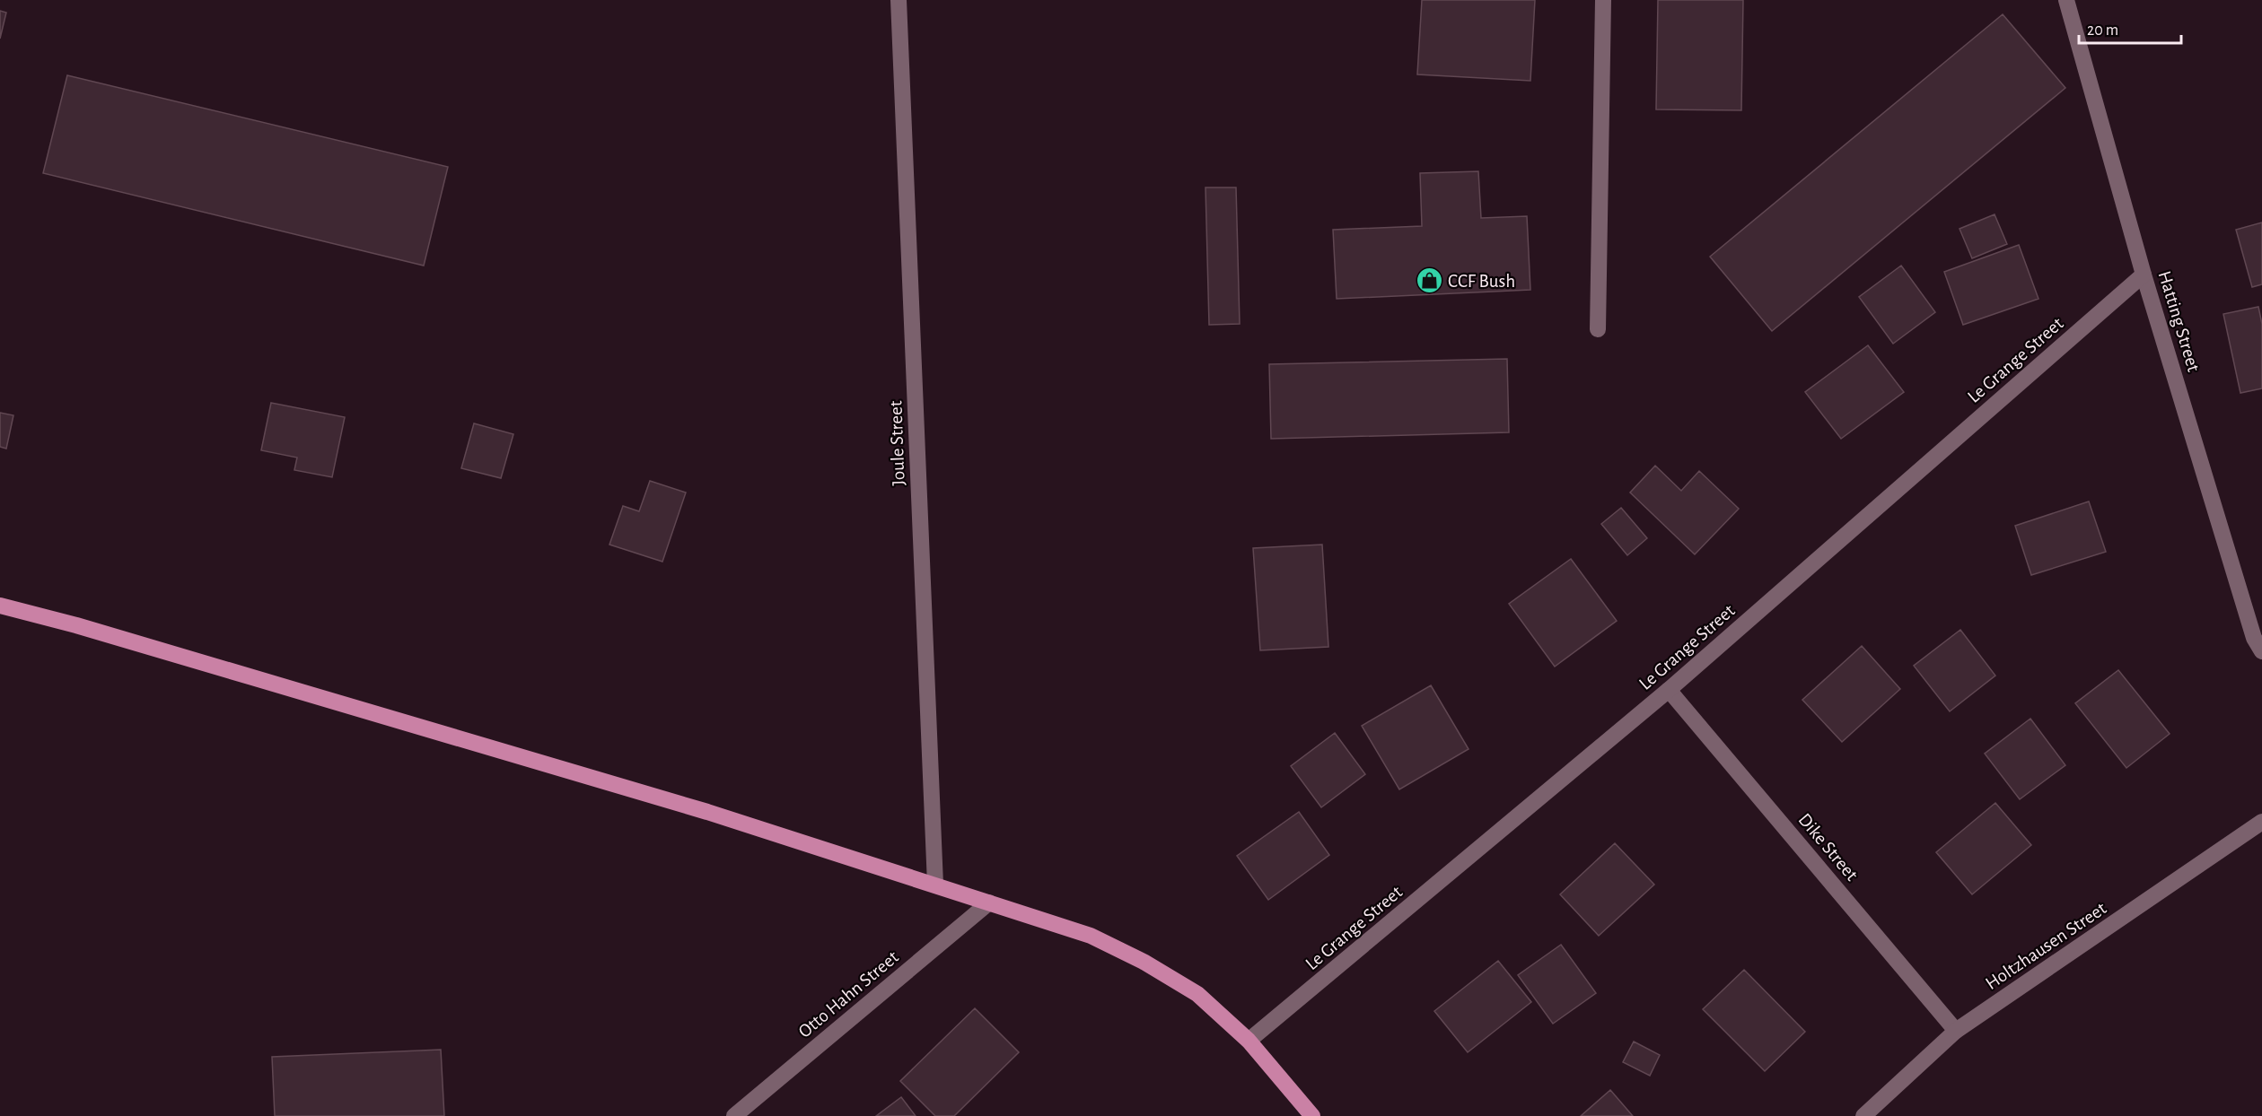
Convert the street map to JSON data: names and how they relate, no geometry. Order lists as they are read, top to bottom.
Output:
{
  "streets": {
    "street": [
      "Hatting Street",
      "Le Grange Street",
      "Joule Street",
      "Dike Street",
      "Holtzhausen Street",
      "Otto Hahn Street"
    ]
  },
  "crossings": [
    ["Hatting Street", "Le Grange Street"],
    ["Le Grange Street", "Dike Street"],
    ["Dike Street", "Holtzhausen Street"]
  ],
  "places": {
    "shop": ["CCF Bush"]
  },
  "scale_bar": "20 m"
}
